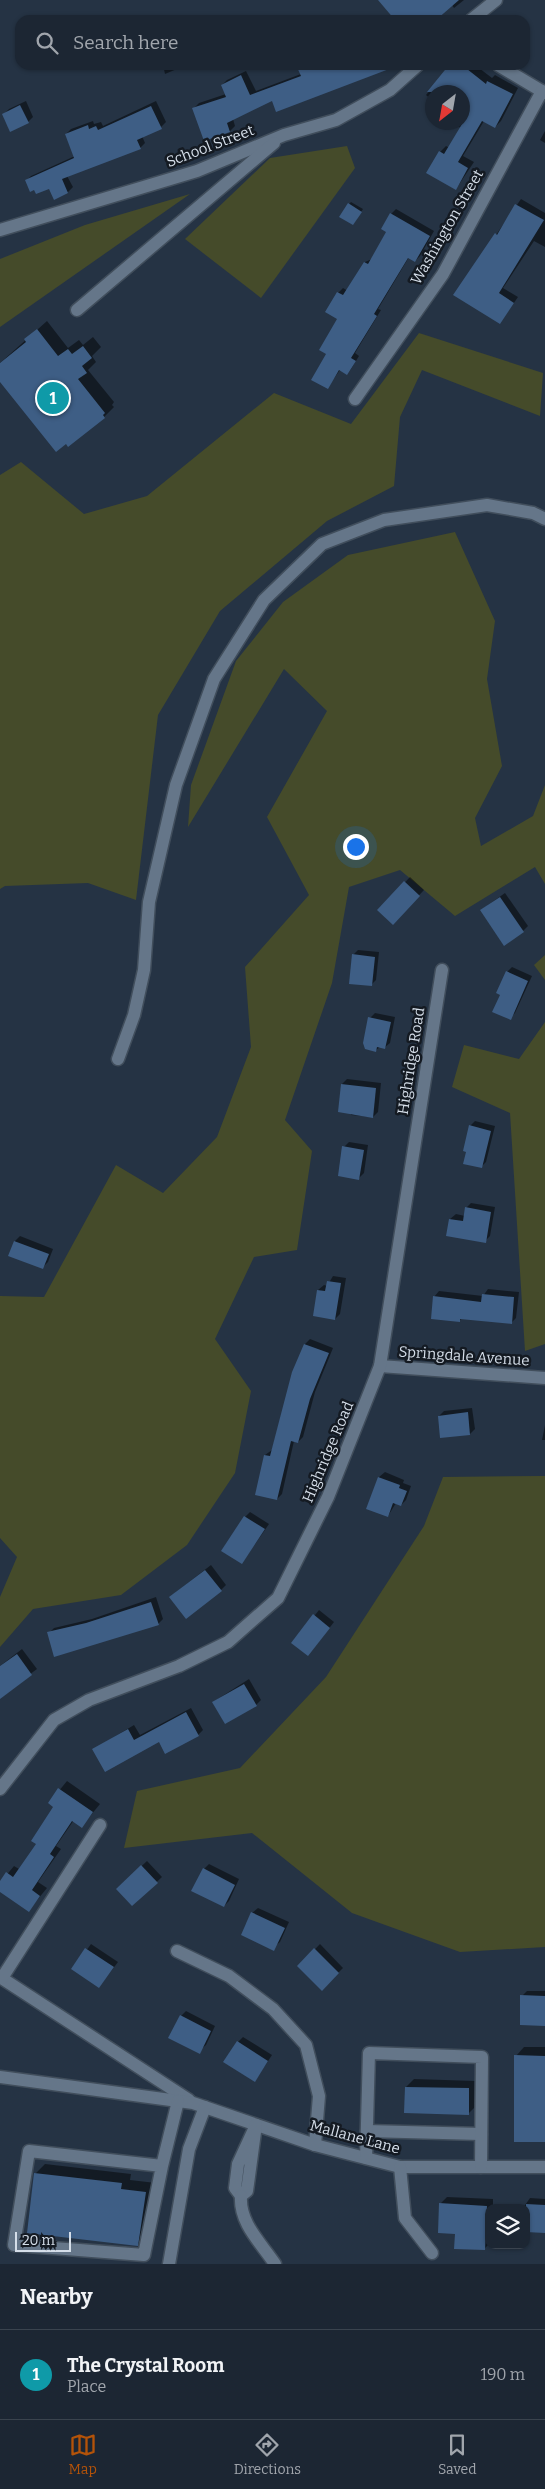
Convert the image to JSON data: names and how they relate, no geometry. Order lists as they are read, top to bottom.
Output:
{
  "streets": {
    "street": [
      "School Street",
      "Washington Street",
      "Highridge Road",
      "Springdale Avenue",
      "Mallane Lane"
    ]
  },
  "crossings": [
    ["Highridge Road", "Springdale Avenue"]
  ],
  "scale_bar": "20 m",
  "north": "bottom left",
  "page": {
    "search": "Search here",
    "pins": "1",
    "scale": "20 m",
    "heading": "Nearby",
    "list": [
      {
        "mark": "1",
        "name": "The Crystal Room",
        "note": "Place",
        "value": "190 m"
      }
    ],
    "nav": ["Map", "Directions", "Saved"]
  }
}
